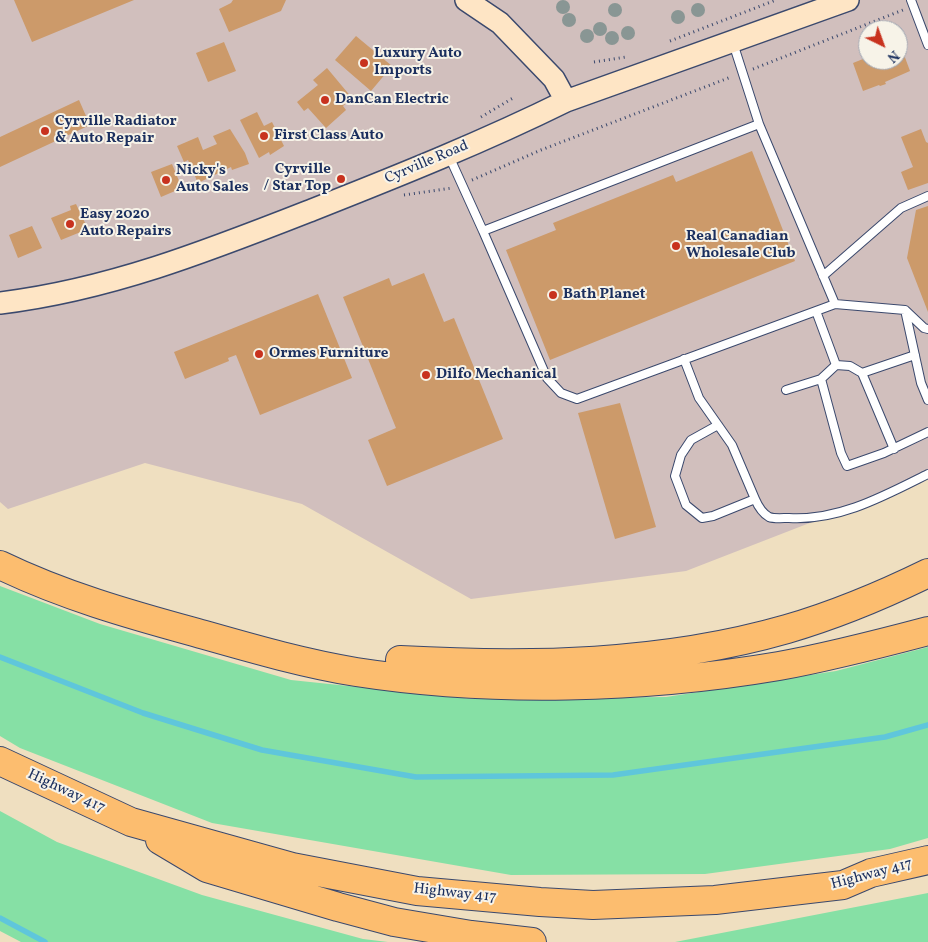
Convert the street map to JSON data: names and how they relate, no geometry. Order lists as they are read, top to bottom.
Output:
{
  "streets": {
    "highway": ["Highway 417"],
    "main road": ["Cyrville Road"]
  },
  "places": [
    "Luxury Auto Imports",
    "DanCan Electric",
    "Cyrville Radiator & Auto Repair",
    "First Class Auto",
    "Cyrville / Star Top",
    "Nicky's Auto Sales",
    "Easy 2020 Auto Repairs",
    "Real Canadian Wholesale Club",
    "Bath Planet",
    "Ormes Furniture",
    "Dilfo Mechanical"
  ],
  "north": "bottom right"
}
